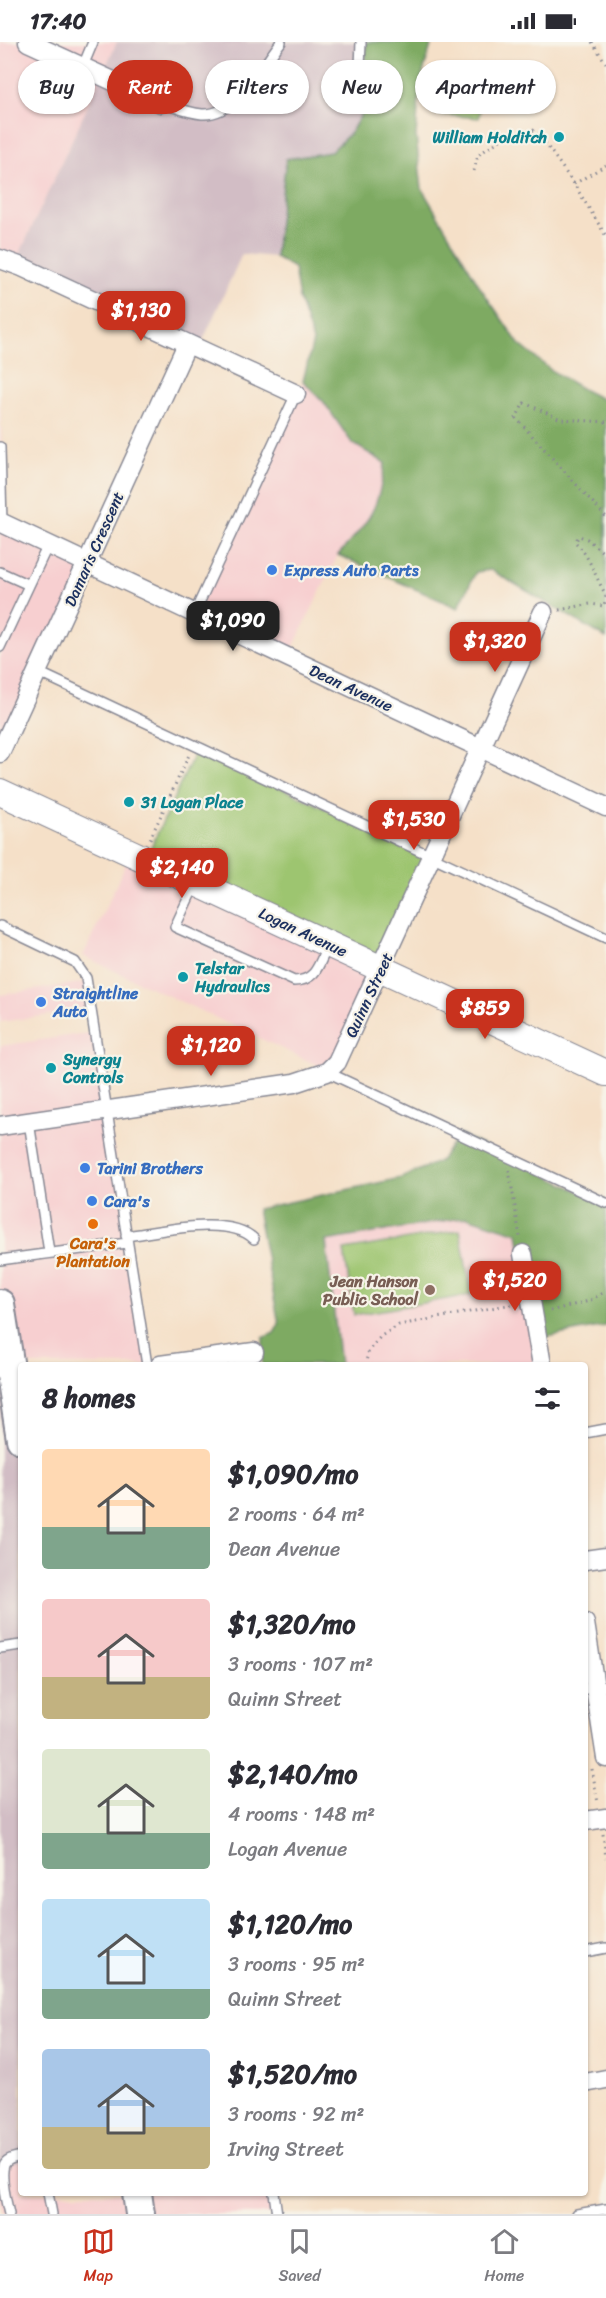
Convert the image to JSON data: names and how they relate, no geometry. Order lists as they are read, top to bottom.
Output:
{
  "streets": {
    "street": [
      "Damaris Crescent",
      "Dean Avenue",
      "Logan Avenue",
      "Quinn Street"
    ]
  },
  "crossings": [
    ["Damaris Crescent", "Dean Avenue"],
    ["Dean Avenue", "Quinn Street"],
    ["Logan Avenue", "Quinn Street"]
  ],
  "places": [
    "William Holditch",
    "Express Auto Parts",
    "31 Logan Place",
    "Telstar Hydraulics",
    "Straightline Auto",
    "Synergy Controls",
    "Tarini Brothers",
    "Cara's",
    "Cara's Plantation",
    "Jean Hanson Public School"
  ],
  "page": {
    "status": "17:40",
    "chip": [
      "Buy",
      "Rent",
      "Filters",
      "New",
      "Apartment"
    ],
    "price": [
      "$1,130",
      "$1,090",
      "$1,320",
      "$1,530",
      "$2,140",
      "$859",
      "$1,120",
      "$1,520"
    ],
    "heading": "8 homes",
    "list": [
      {
        "name": "$1,090/mo",
        "note": "2 rooms · 64 m² · Dean Avenue"
      },
      {
        "name": "$1,320/mo",
        "note": "3 rooms · 107 m² · Quinn Street"
      },
      {
        "name": "$2,140/mo",
        "note": "4 rooms · 148 m² · Logan Avenue"
      },
      {
        "name": "$1,120/mo",
        "note": "3 rooms · 95 m² · Quinn Street"
      },
      {
        "name": "$1,520/mo",
        "note": "3 rooms · 92 m² · Irving Street"
      }
    ],
    "tabs": ["Map", "Saved", "Home"]
  }
}
